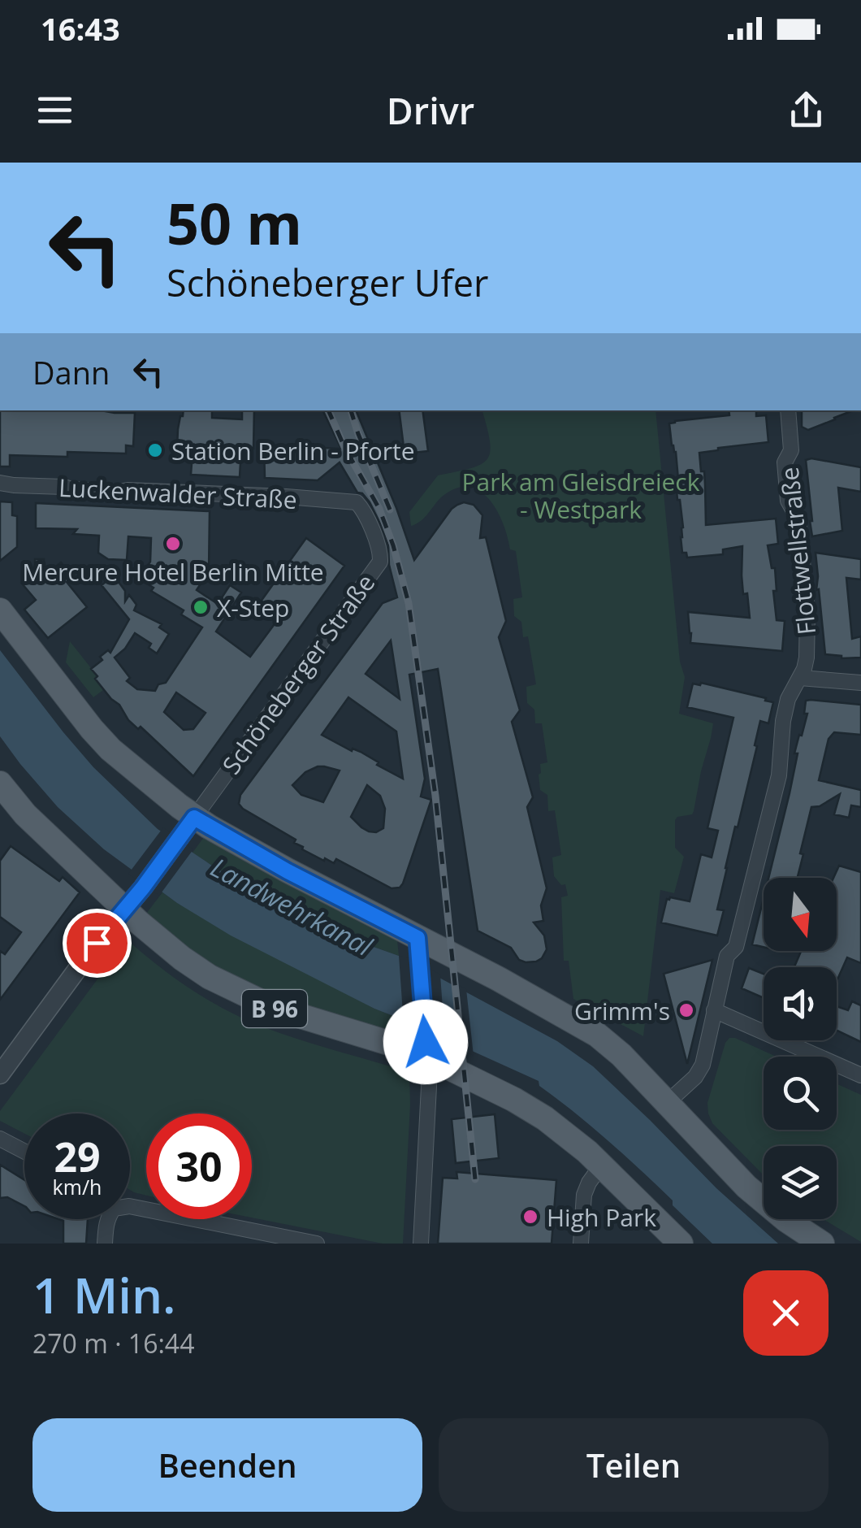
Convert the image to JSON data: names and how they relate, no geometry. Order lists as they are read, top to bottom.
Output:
{
  "streets": {
    "main road": ["B 96"],
    "street": ["Luckenwalder Straße", "Flottwellstraße", "Schöneberger Straße"]
  },
  "crossings": [
    ["Luckenwalder Straße", "Schöneberger Straße"],
    ["Schöneberger Straße", "B 96"]
  ],
  "water": ["Landwehrkanal"],
  "parks": ["Park am Gleisdreieck - Westpark"],
  "places": [
    "Station Berlin - Pforte",
    "Mercure Hotel Berlin Mitte",
    "X-Step",
    "Grimm's",
    "High Park"
  ],
  "north": "bottom",
  "page": {
    "status": "16:43",
    "header": "Drivr",
    "turn": ["50 m", "Schöneberger Ufer"],
    "then": "Dann",
    "speed": "29 km/h",
    "limit": "30",
    "heading": ["1 Min.", "270 m · 16:44"],
    "buttons": ["Beenden", "Teilen"]
  }
}
